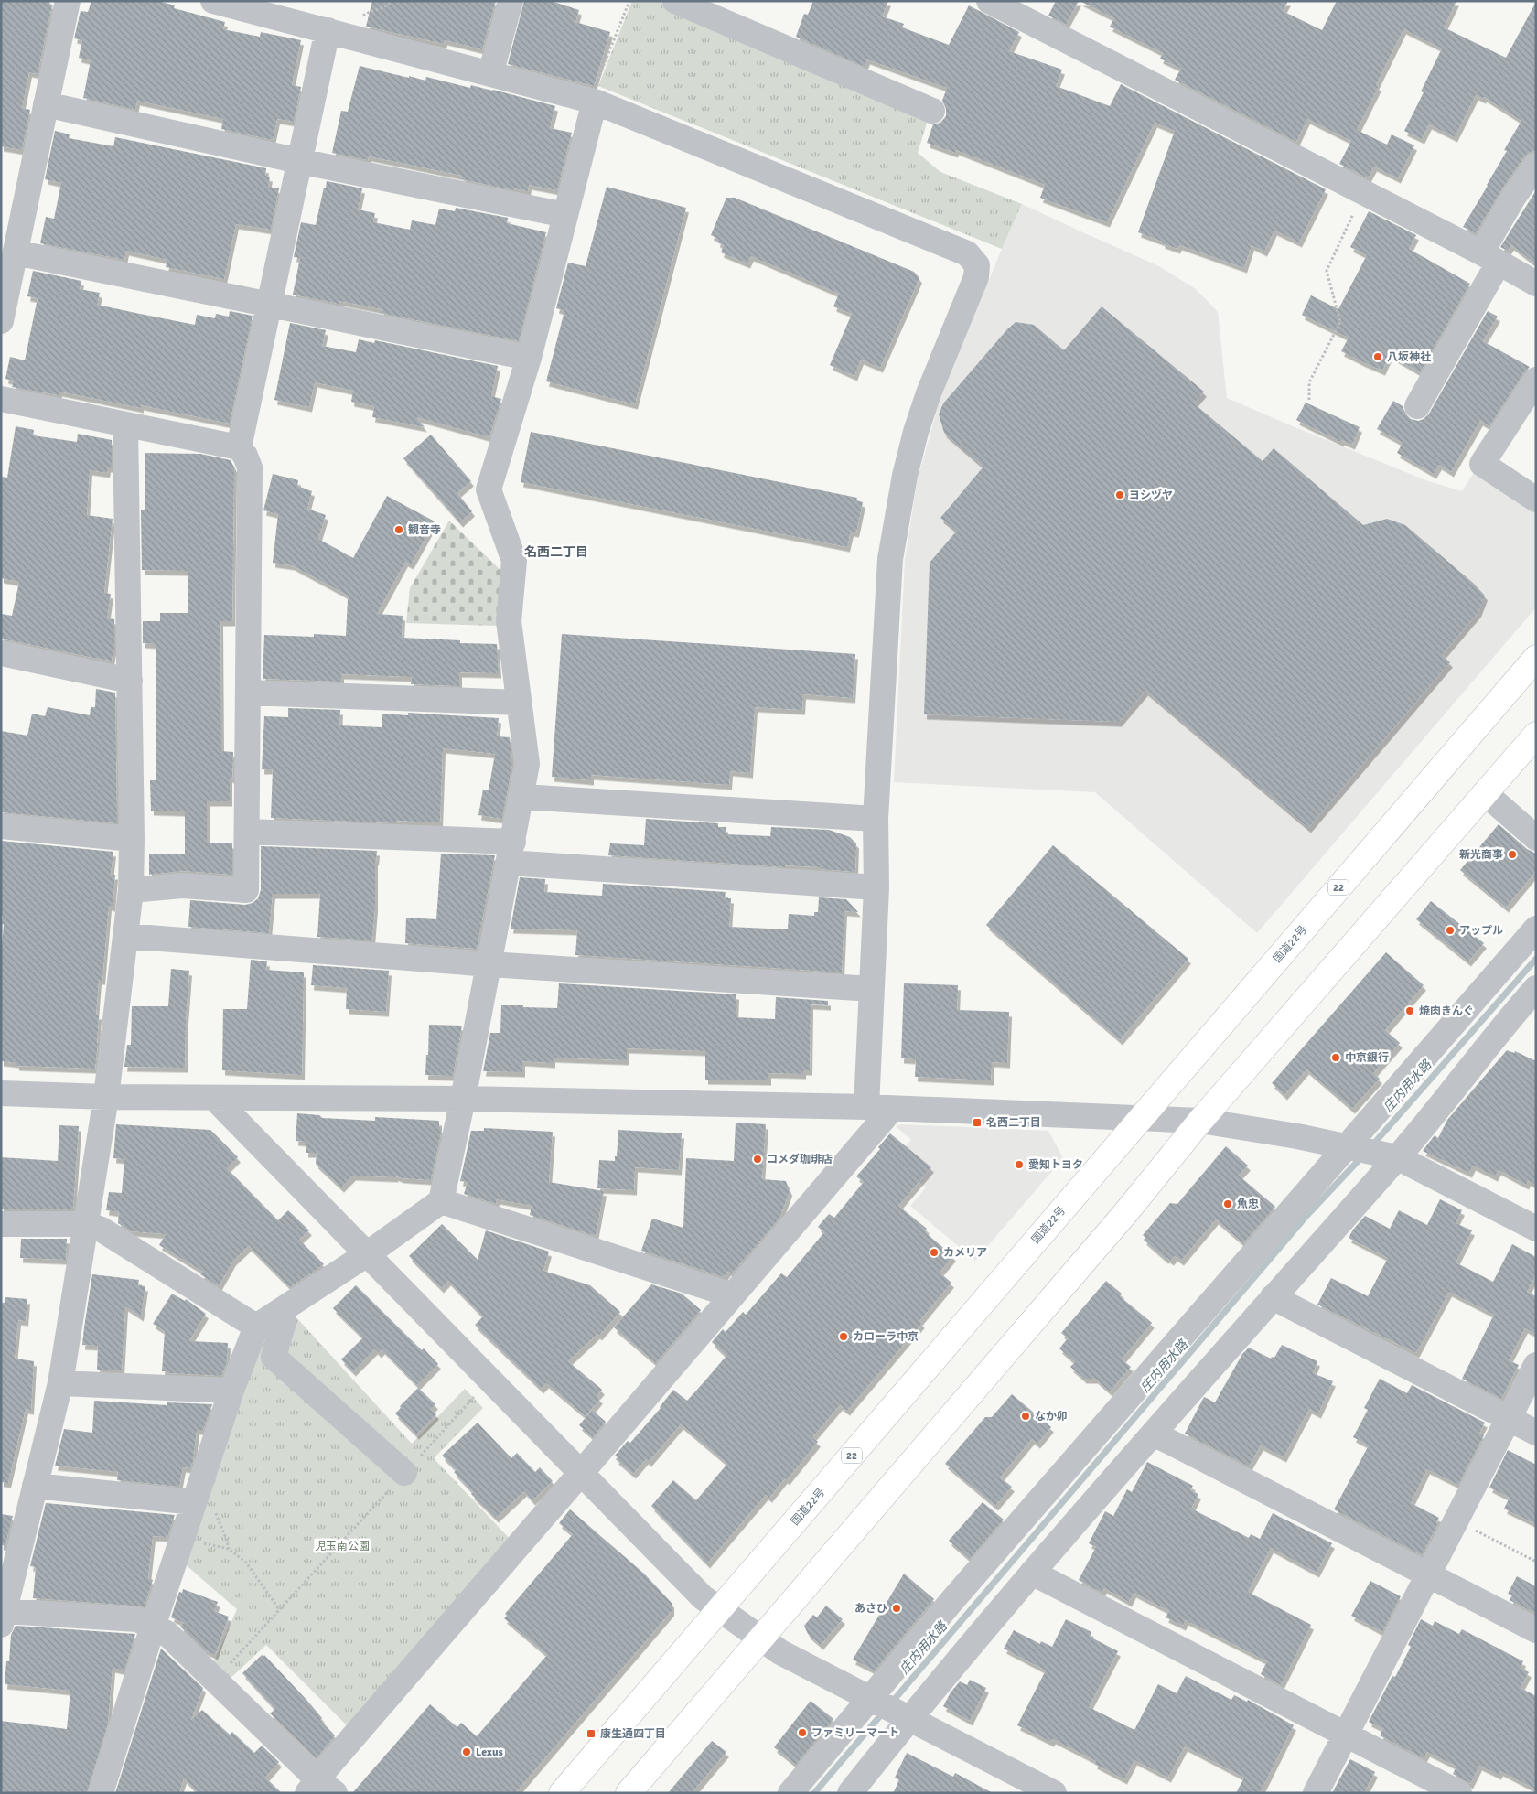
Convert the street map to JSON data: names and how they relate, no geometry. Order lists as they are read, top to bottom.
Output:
{
  "streets": {
    "highway": ["22", "国道22号"]
  },
  "districts": ["名西二丁目"],
  "water": ["庄内用水路"],
  "parks": ["児玉南公園"],
  "places": {
    "other": [
      "八坂神社",
      "ヨシヅヤ",
      "観音寺",
      "新光商事",
      "アップル",
      "焼肉きんぐ",
      "中京銀行",
      "コメダ珈琲店",
      "愛知トヨタ",
      "魚忠",
      "カメリア",
      "カローラ中京",
      "なか卯",
      "あさひ",
      "ファミリーマート",
      "Lexus"
    ],
    "transit": ["名西二丁目", "康生通四丁目"]
  }
}
